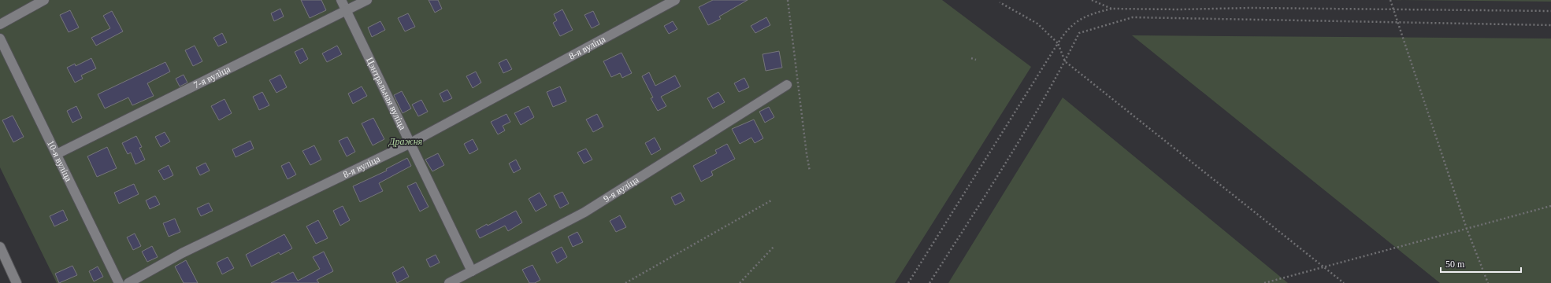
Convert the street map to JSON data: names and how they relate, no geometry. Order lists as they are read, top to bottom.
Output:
{
  "streets": {
    "street": [
      "8-я вуліца",
      "7-я вуліца",
      "Цэнтральная вуліца",
      "10-я вуліца",
      "9-я вуліца"
    ]
  },
  "crossings": [
    ["8-я вуліца", "Цэнтральная вуліца"],
    ["7-я вуліца", "Цэнтральная вуліца"],
    ["7-я вуліца", "10-я вуліца"],
    ["Цэнтральная вуліца", "9-я вуліца"]
  ],
  "parks": ["Дражня"],
  "scale_bar": "50 m"
}
